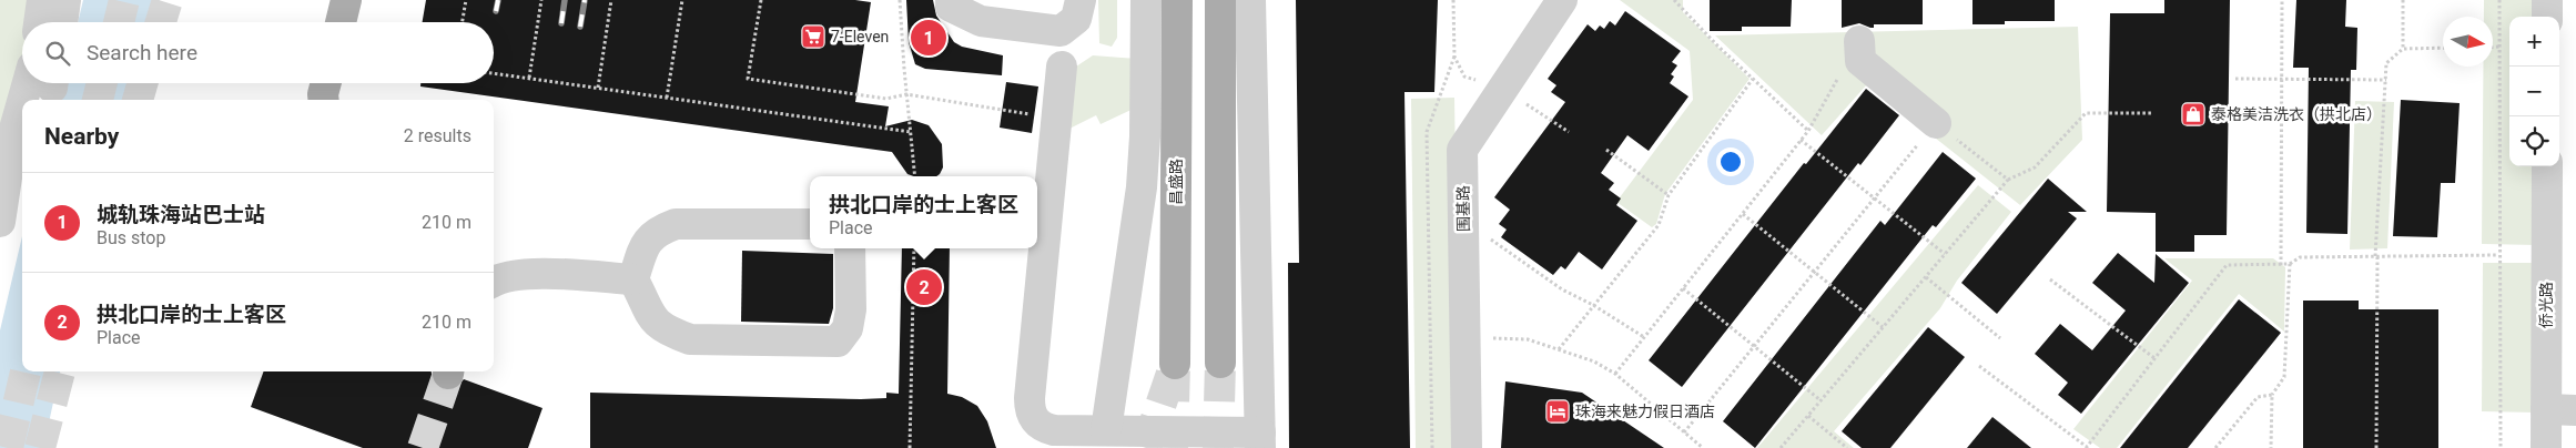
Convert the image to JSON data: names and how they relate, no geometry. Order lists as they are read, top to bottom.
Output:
{
  "streets": {
    "main road": ["昌盛路"],
    "street": ["围基路", "侨光路"]
  },
  "places": {
    "supermarket": ["7-Eleven"],
    "shop": ["泰格美洁洗衣（拱北店）"],
    "hotel": ["珠海来魅力假日酒店"]
  },
  "north": "right",
  "page": {
    "map_buttons": ["+", "−"],
    "pins": ["1", "2"],
    "search": "Search here",
    "heading": ["Nearby", "2 results"],
    "list": [
      {
        "mark": "1",
        "name": "城轨珠海站巴士站",
        "note": "Bus stop",
        "value": "210 m"
      },
      {
        "mark": "2",
        "name": "拱北口岸的士上客区",
        "note": "Place",
        "value": "210 m"
      }
    ],
    "popup": ["拱北口岸的士上客区", "Place"]
  }
}
